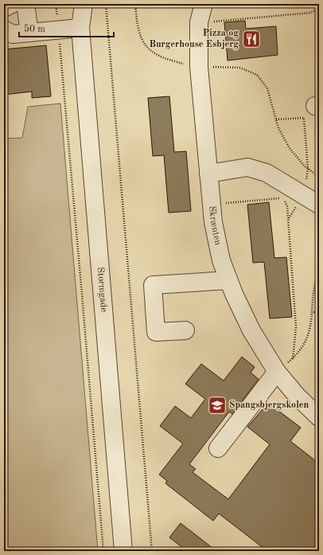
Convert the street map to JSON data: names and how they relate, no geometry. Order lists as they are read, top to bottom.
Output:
{
  "streets": {
    "street": ["Skrænten", "Stormgade"]
  },
  "places": {
    "restaurant": ["Pizza og Burgerhouse Esbjerg"],
    "school or university": ["Spangsbjergskolen"]
  },
  "scale_bar": "50 m"
}
